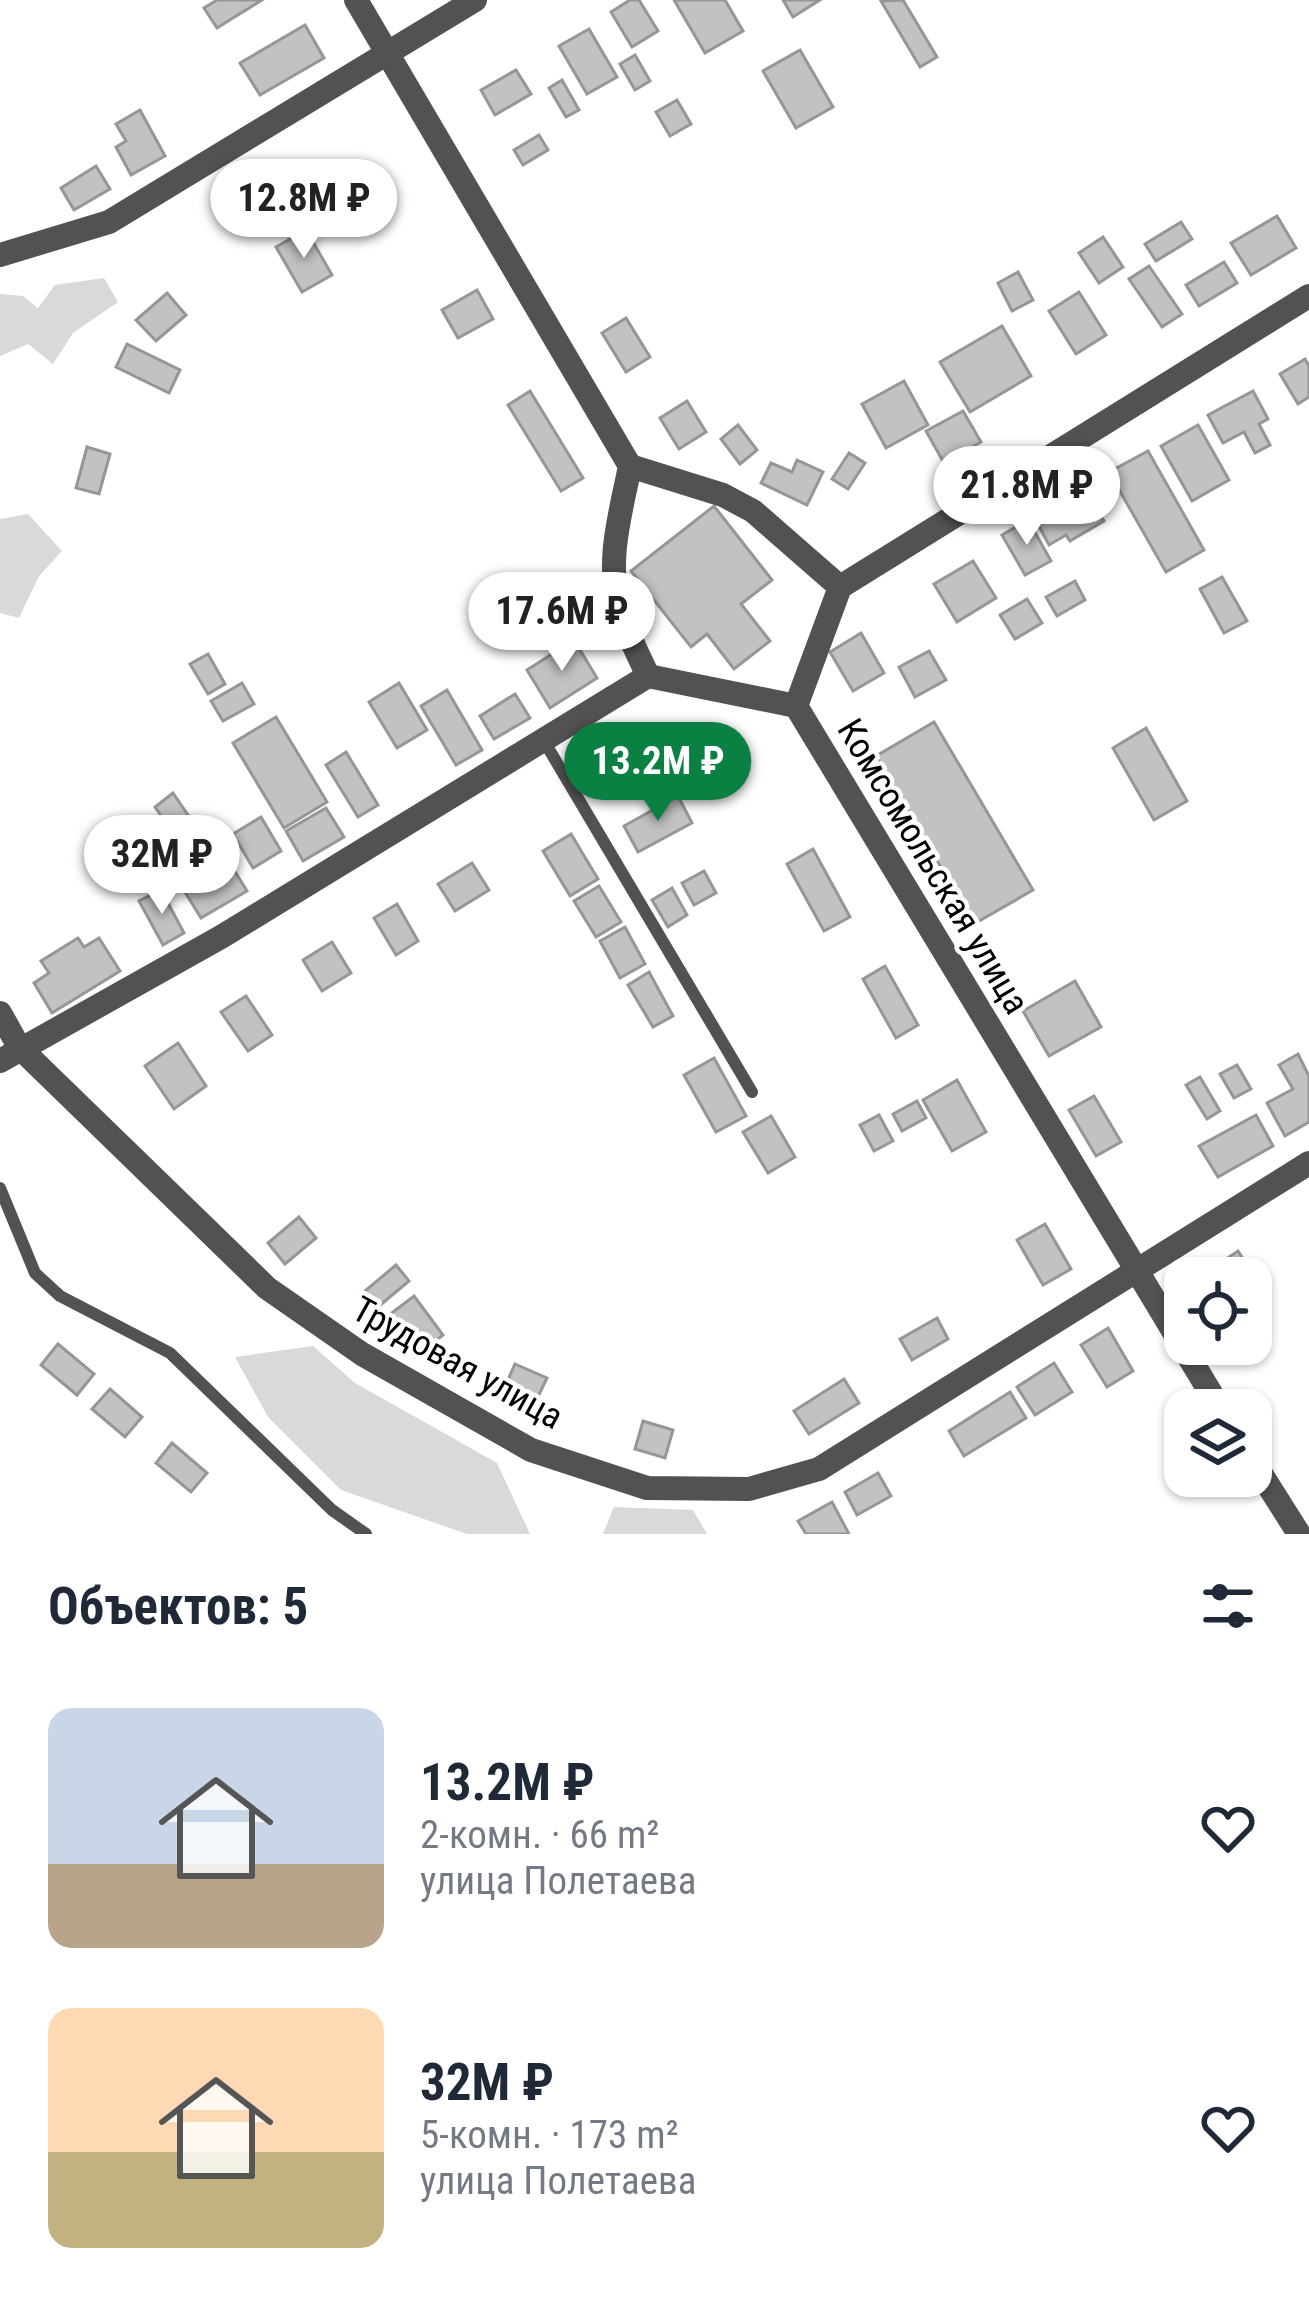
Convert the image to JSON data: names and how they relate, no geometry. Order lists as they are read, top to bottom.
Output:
{
  "streets": {
    "street": ["Комсомольская улица", "Трудовая улица"]
  },
  "crossings": [
    ["Комсомольская улица", "Трудовая улица"]
  ],
  "page": {
    "price": [
      "12.8M ₽",
      "21.8M ₽",
      "17.6M ₽",
      "13.2M ₽",
      "32M ₽"
    ],
    "heading": "Объектов: 5",
    "list": [
      {
        "name": "13.2M ₽",
        "note": "2-комн. · 66 m² · улица Полетаева"
      },
      {
        "name": "32M ₽",
        "note": "5-комн. · 173 m² · улица Полетаева"
      }
    ]
  }
}
